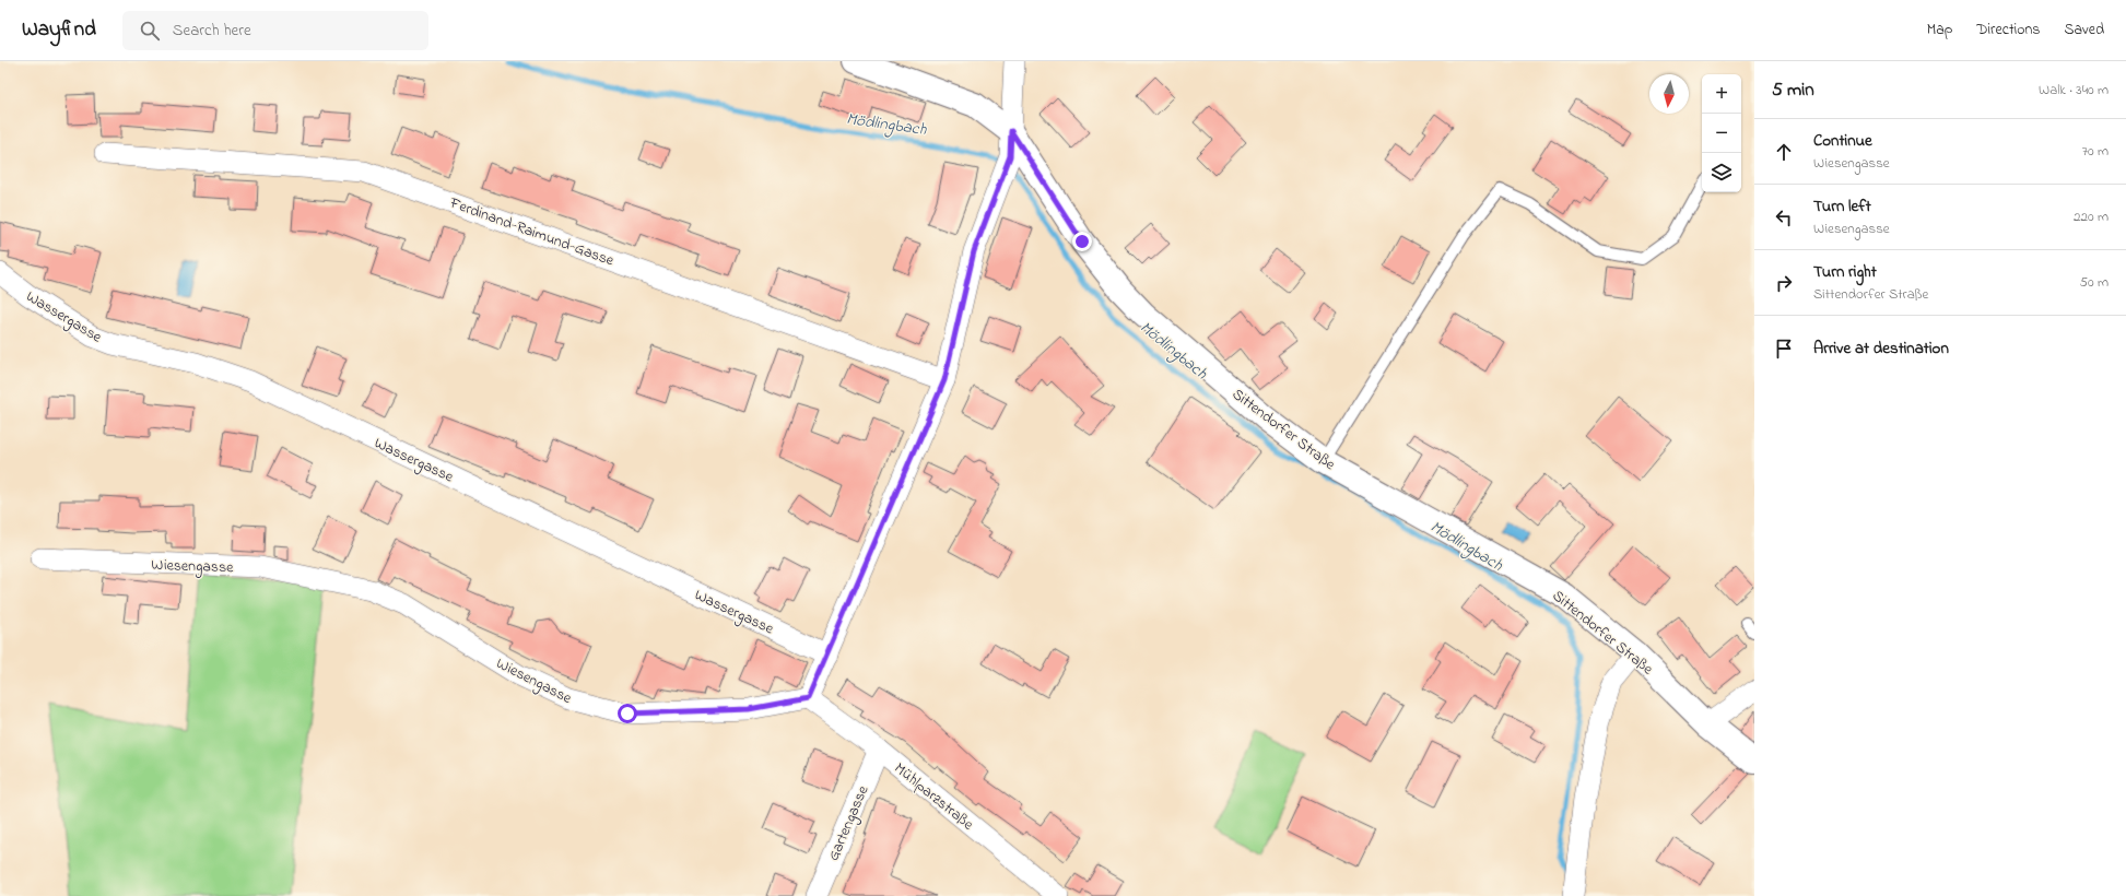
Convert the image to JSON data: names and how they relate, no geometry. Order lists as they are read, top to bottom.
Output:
{
  "streets": {
    "street": [
      "Ferdinand-Raimund-Gasse",
      "Wassergasse",
      "Sittendorfer Straße",
      "Wiesengasse",
      "Mühlparzstraße",
      "Gartengasse"
    ]
  },
  "crossings": [
    ["Wiesengasse", "Mühlparzstraße"],
    ["Mühlparzstraße", "Gartengasse"]
  ],
  "water": ["Mödlingbach"],
  "north": "bottom",
  "page": {
    "header": "Wayfind",
    "search": "Search here",
    "nav": ["Map", "Directions", "Saved"],
    "heading": ["5 min", "Walk · 340 m"],
    "map_buttons": ["+", "−"],
    "list": [
      ["Continue", "Wiesengasse", "70 m"],
      ["Turn left", "Wiesengasse", "220 m"],
      ["Turn right", "Sittendorfer Straße", "50 m"],
      "Arrive at destination"
    ]
  }
}
